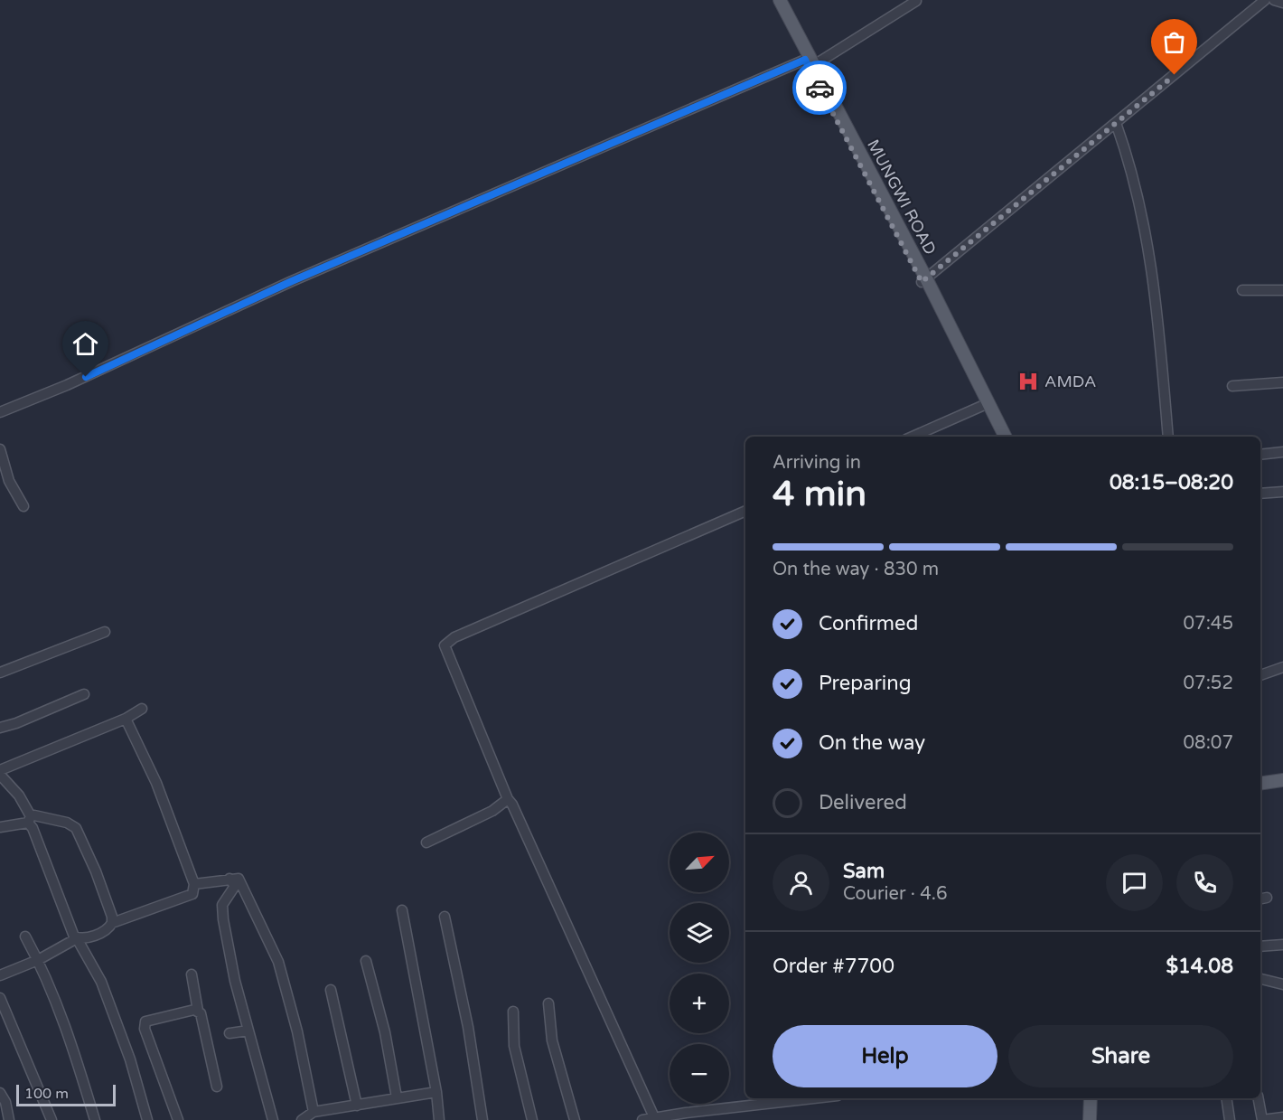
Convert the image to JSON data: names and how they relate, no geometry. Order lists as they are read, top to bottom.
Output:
{
  "streets": {
    "main road": ["MUNGWI ROAD"]
  },
  "places": {
    "hospital": ["AMDA"]
  },
  "scale_bar": "100 m",
  "north": "top right",
  "page": {
    "heading": ["4 min", "Arriving in", "08:15–08:20"],
    "panel": [
      "Sam",
      "Courier · 4.6",
      "Order #7700",
      "$14.08"
    ],
    "bar": "On the way · 830 m",
    "list": [
      ["Confirmed", "07:45"],
      ["Preparing", "07:52"],
      ["On the way", "08:07"],
      "Delivered"
    ],
    "map_buttons": ["+", "−"],
    "buttons": ["Help", "Share"],
    "scale": "100 m"
  }
}
